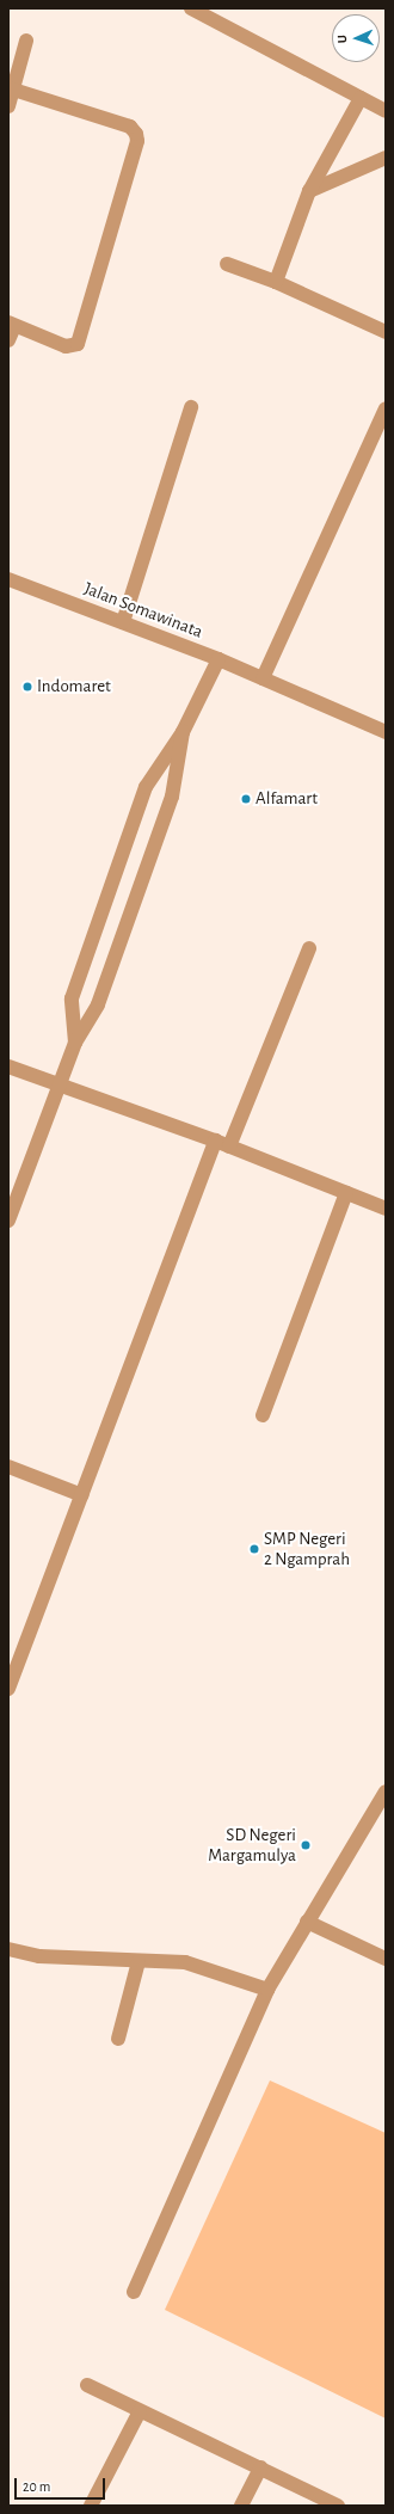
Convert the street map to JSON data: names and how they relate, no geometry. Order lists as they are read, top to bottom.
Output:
{
  "streets": {
    "street": ["Jalan Somawinata"]
  },
  "places": [
    "Indomaret",
    "Alfamart",
    "SMP Negeri 2 Ngamprah",
    "SD Negeri Margamulya"
  ],
  "scale_bar": "20 m",
  "north": "left"
}
